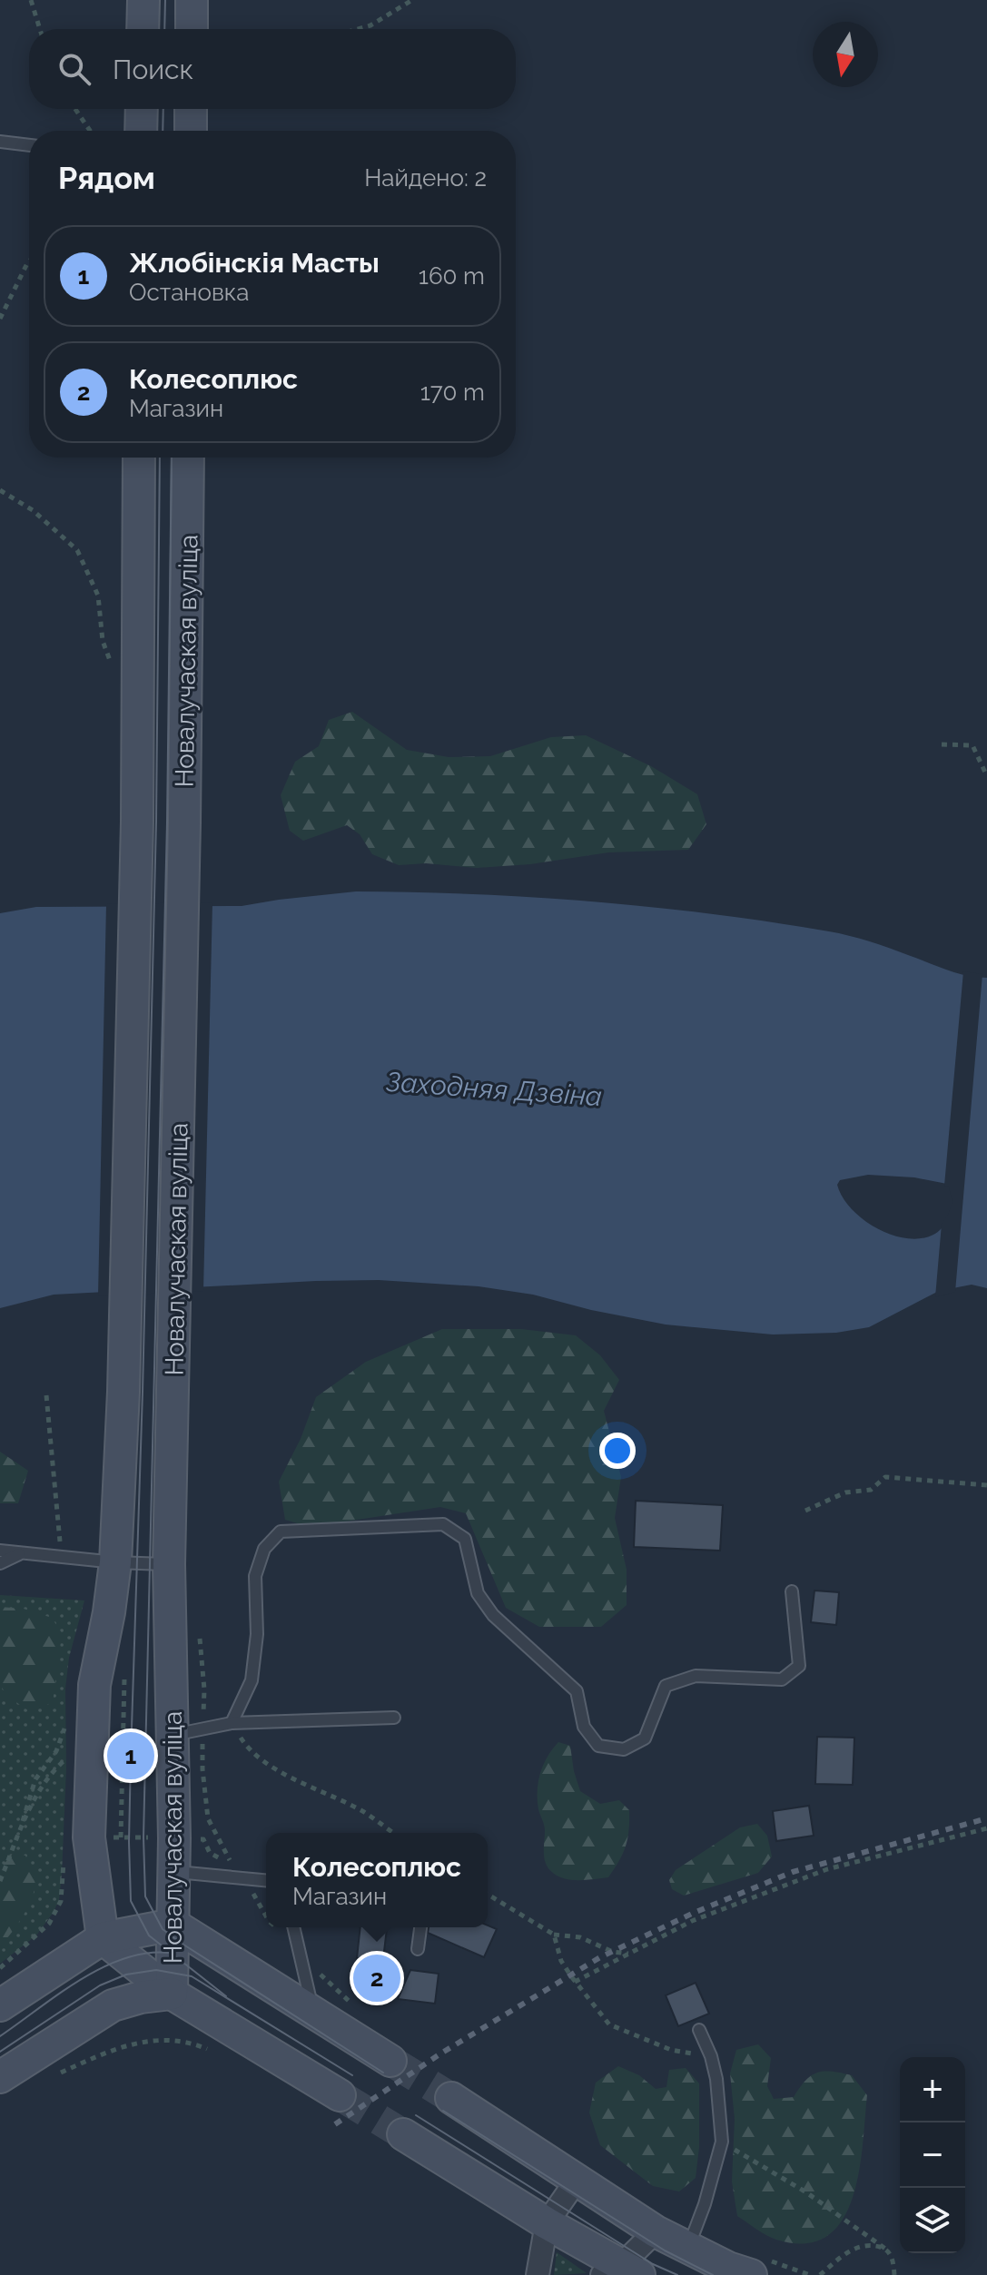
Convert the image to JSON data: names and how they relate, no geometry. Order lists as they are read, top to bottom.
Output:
{
  "streets": {
    "main road": ["Новалучаская вуліца"]
  },
  "water": ["Заходняя Дзвіна"],
  "north": "bottom",
  "page": {
    "search": "Поиск",
    "heading": ["Рядом", "Найдено: 2"],
    "list": [
      {
        "mark": "1",
        "name": "Жлобінскія Масты",
        "note": "Остановка",
        "value": "160 m"
      },
      {
        "mark": "2",
        "name": "Колесоплюс",
        "note": "Магазин",
        "value": "170 m"
      }
    ],
    "pins": ["1", "2"],
    "popup": ["Колесоплюс", "Магазин"],
    "map_buttons": ["+", "−"]
  }
}
